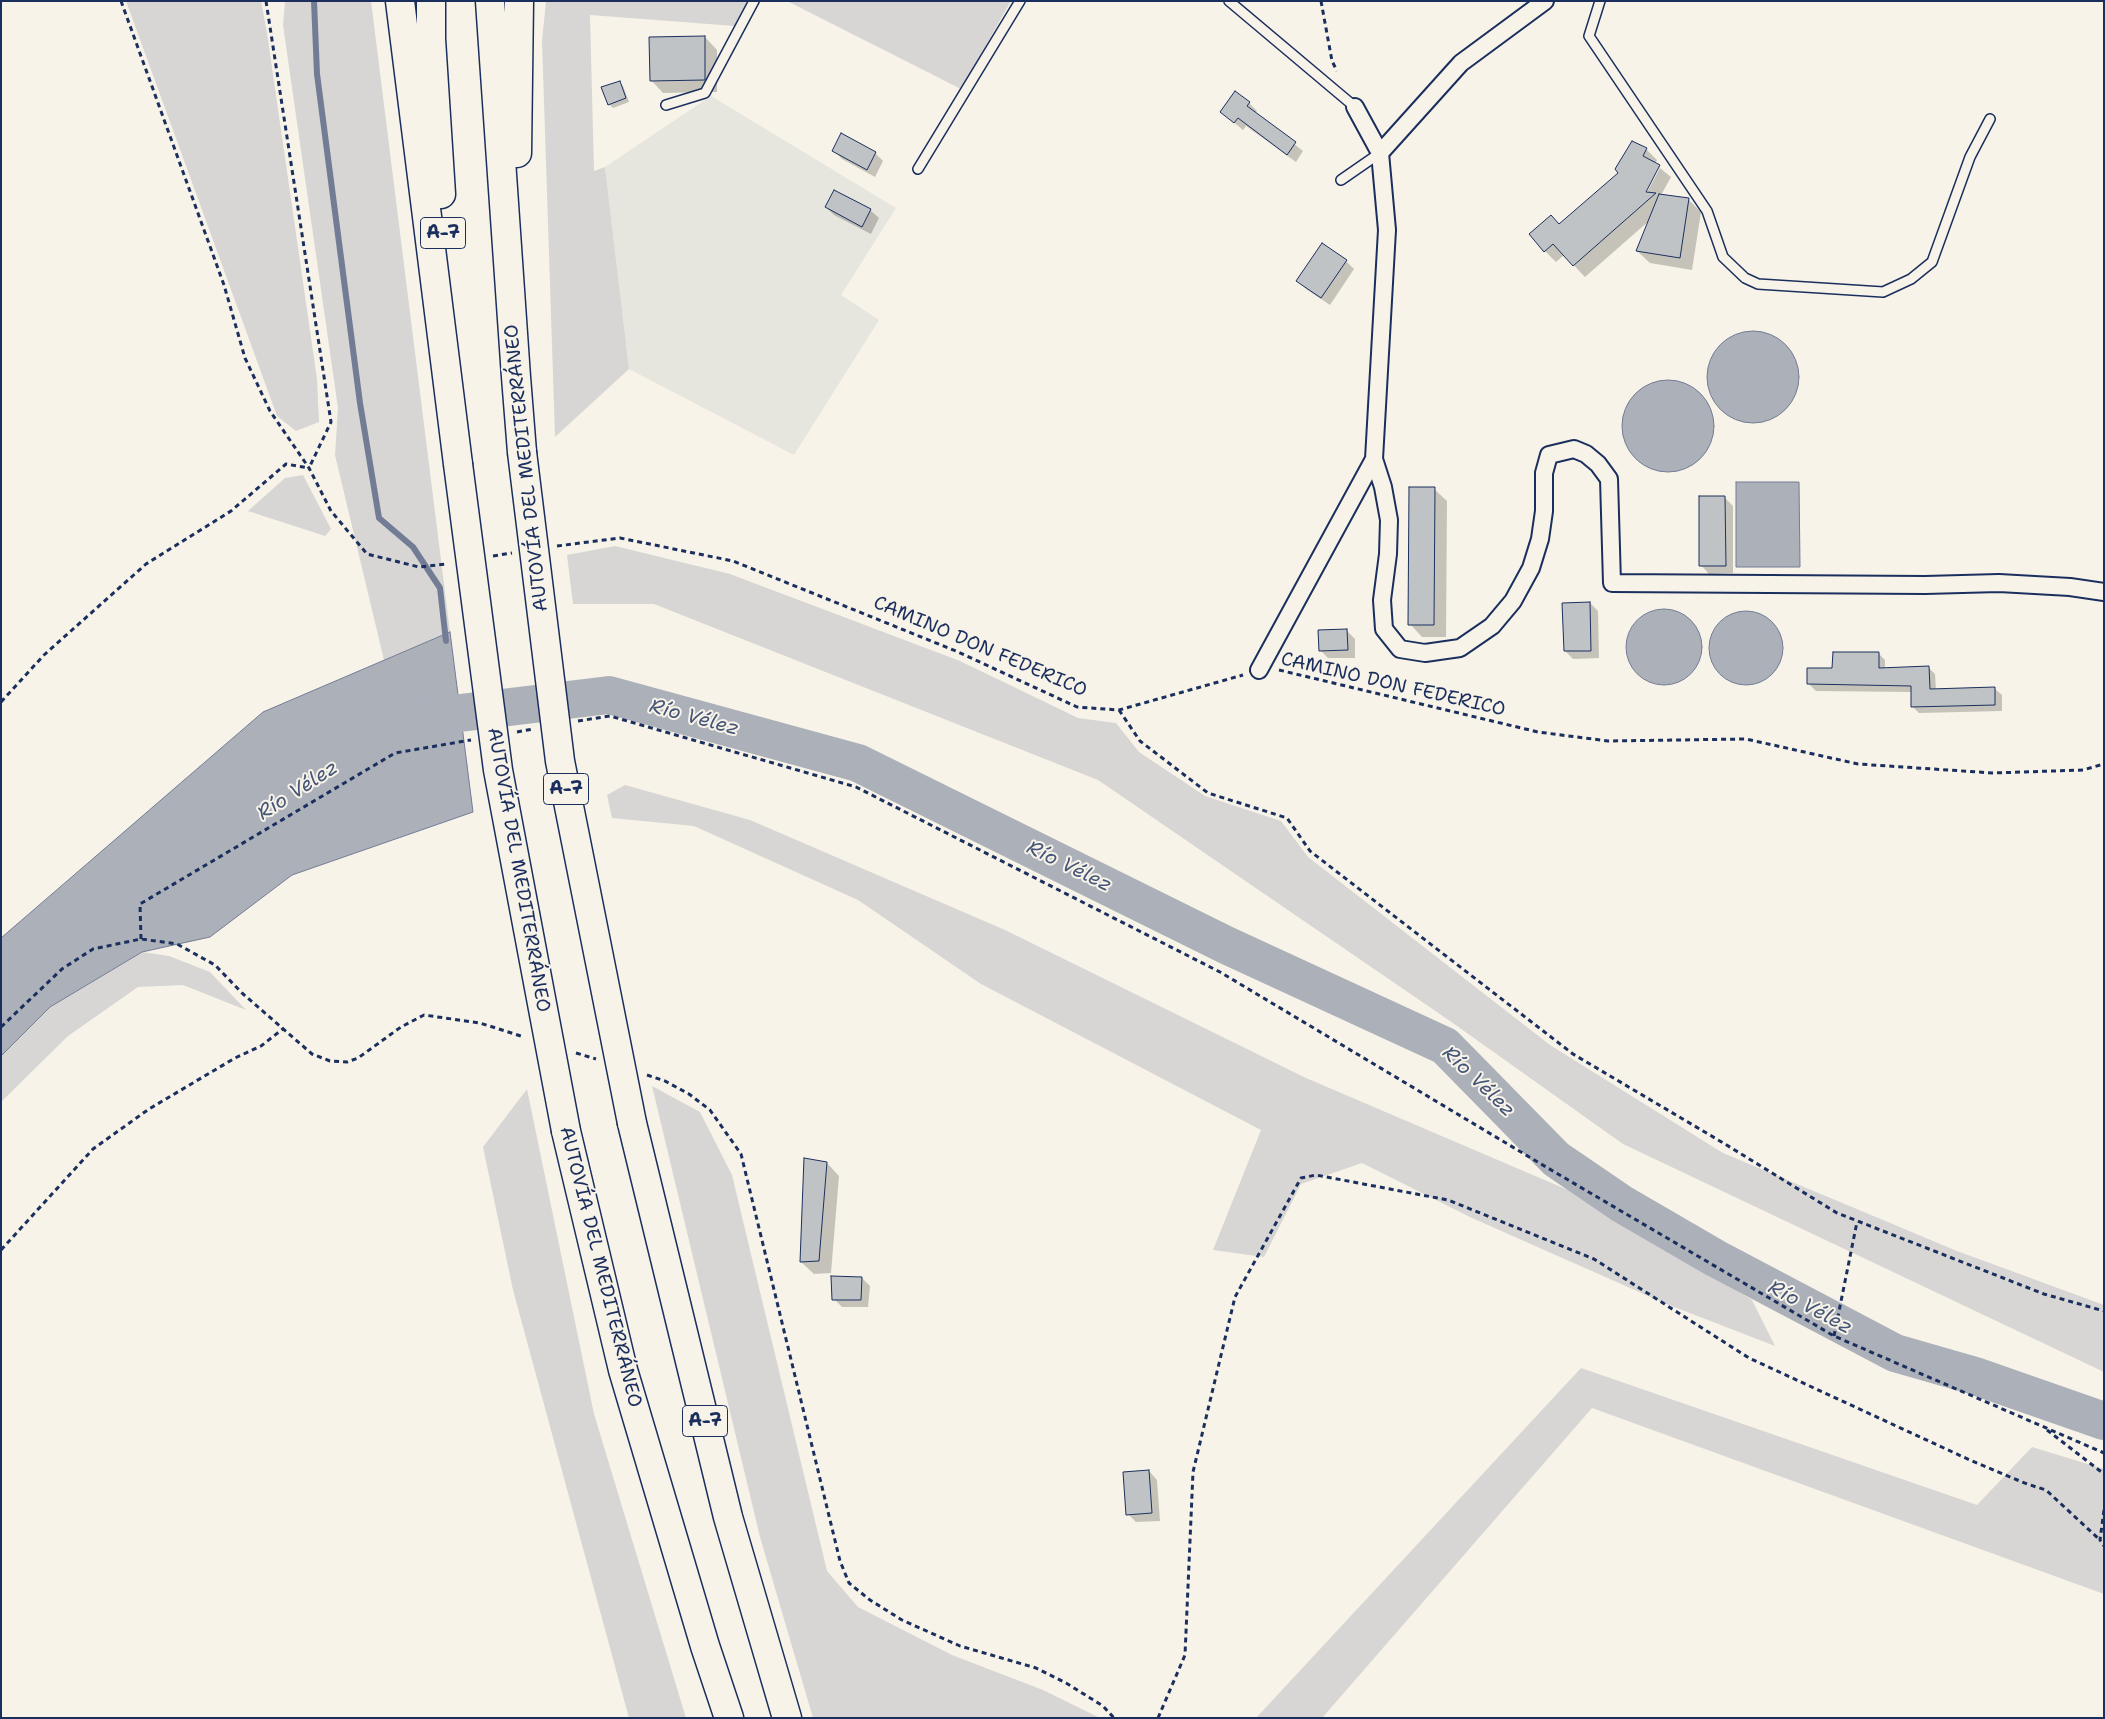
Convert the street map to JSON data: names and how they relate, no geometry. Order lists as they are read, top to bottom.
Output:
{
  "streets": {
    "highway": ["A-7", "AUTOVÍA DEL MEDITERRÁNEO"],
    "path": ["CAMINO DON FEDERICO"]
  },
  "water": ["Río Vélez"]
}
